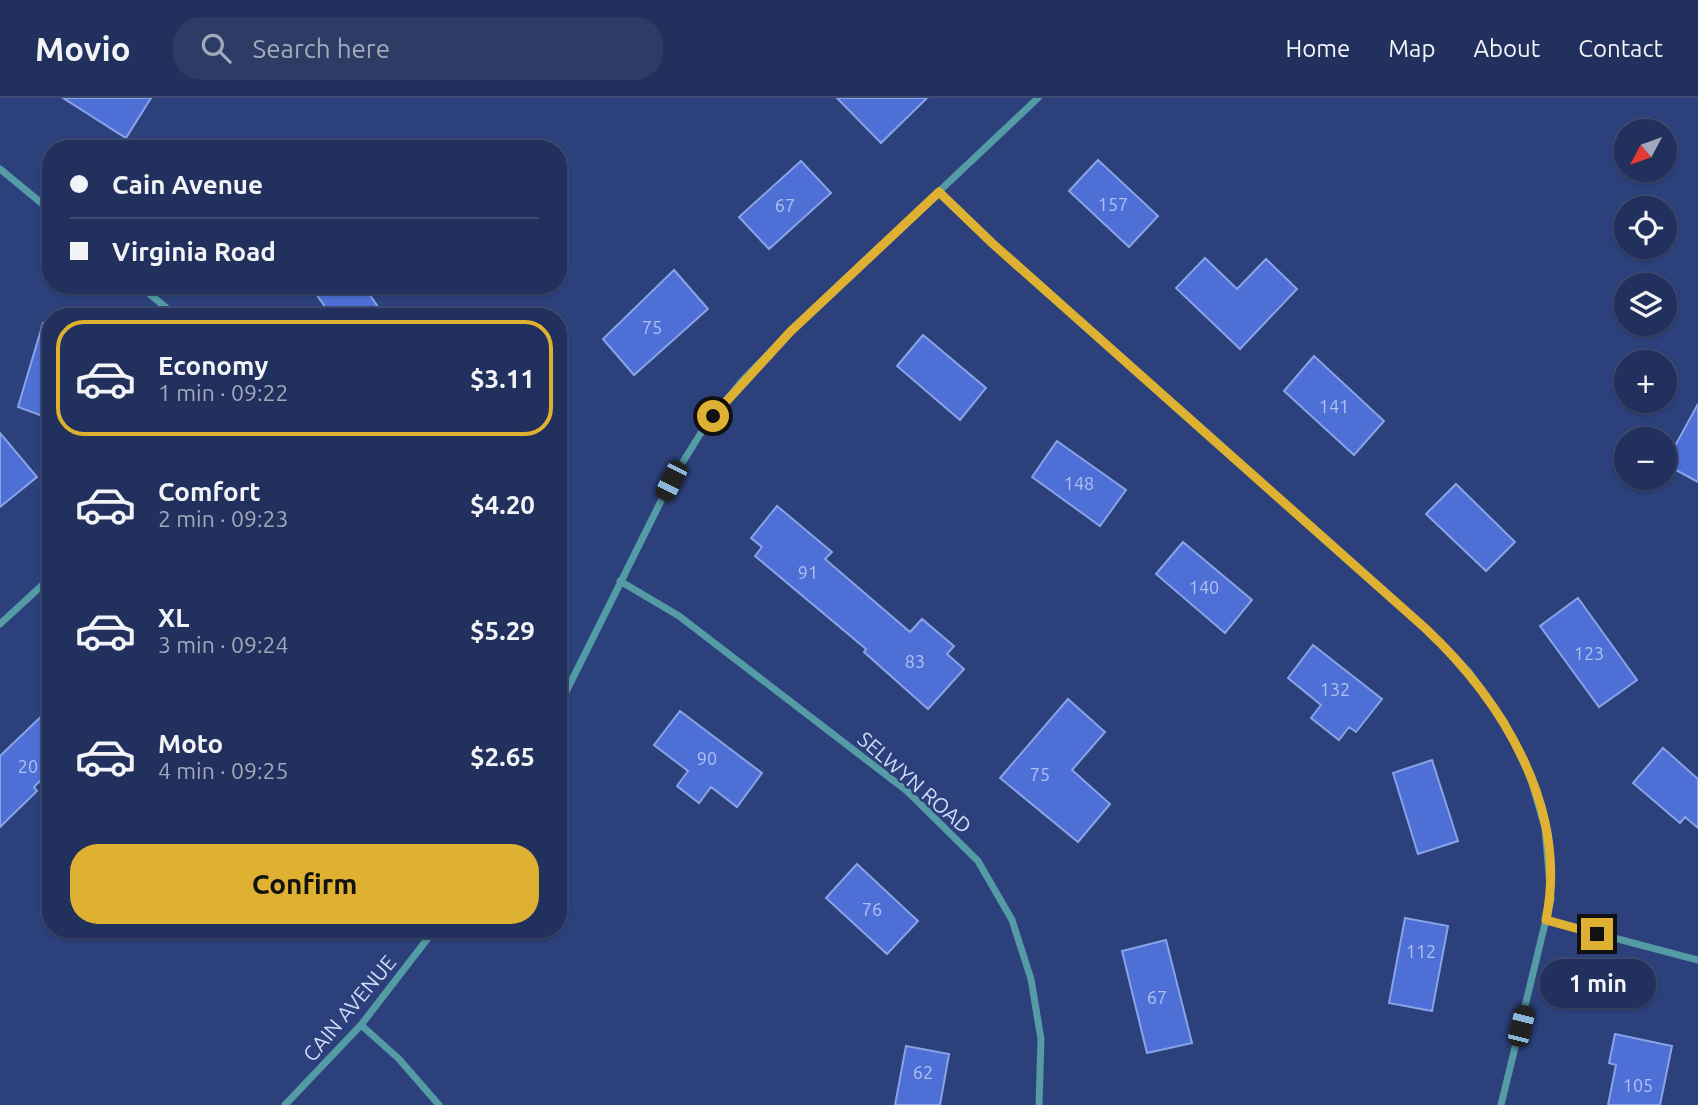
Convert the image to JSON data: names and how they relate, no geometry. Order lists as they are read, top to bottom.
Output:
{
  "streets": {
    "street": ["SELWYN ROAD", "CAIN AVENUE"]
  },
  "house_numbers": [
    "157",
    "67",
    "75",
    "141",
    "148",
    "91",
    "140",
    "123",
    "83",
    "132",
    "90",
    "20",
    "75",
    "76",
    "112",
    "67",
    "62",
    "105"
  ],
  "north": "bottom left",
  "page": {
    "header": "Movio",
    "search": "Search here",
    "nav": [
      "Home",
      "Map",
      "About",
      "Contact"
    ],
    "map_buttons": ["+", "−"],
    "banner": ["Cain Avenue", "Virginia Road"],
    "list": [
      {
        "name": "Economy",
        "note": "1 min · 09:22",
        "value": "$3.11"
      },
      {
        "name": "Comfort",
        "note": "2 min · 09:23",
        "value": "$4.20"
      },
      {
        "name": "XL",
        "note": "3 min · 09:24",
        "value": "$5.29"
      },
      {
        "name": "Moto",
        "note": "4 min · 09:25",
        "value": "$2.65"
      }
    ],
    "buttons": "Confirm",
    "bubble": "1 min"
  }
}
